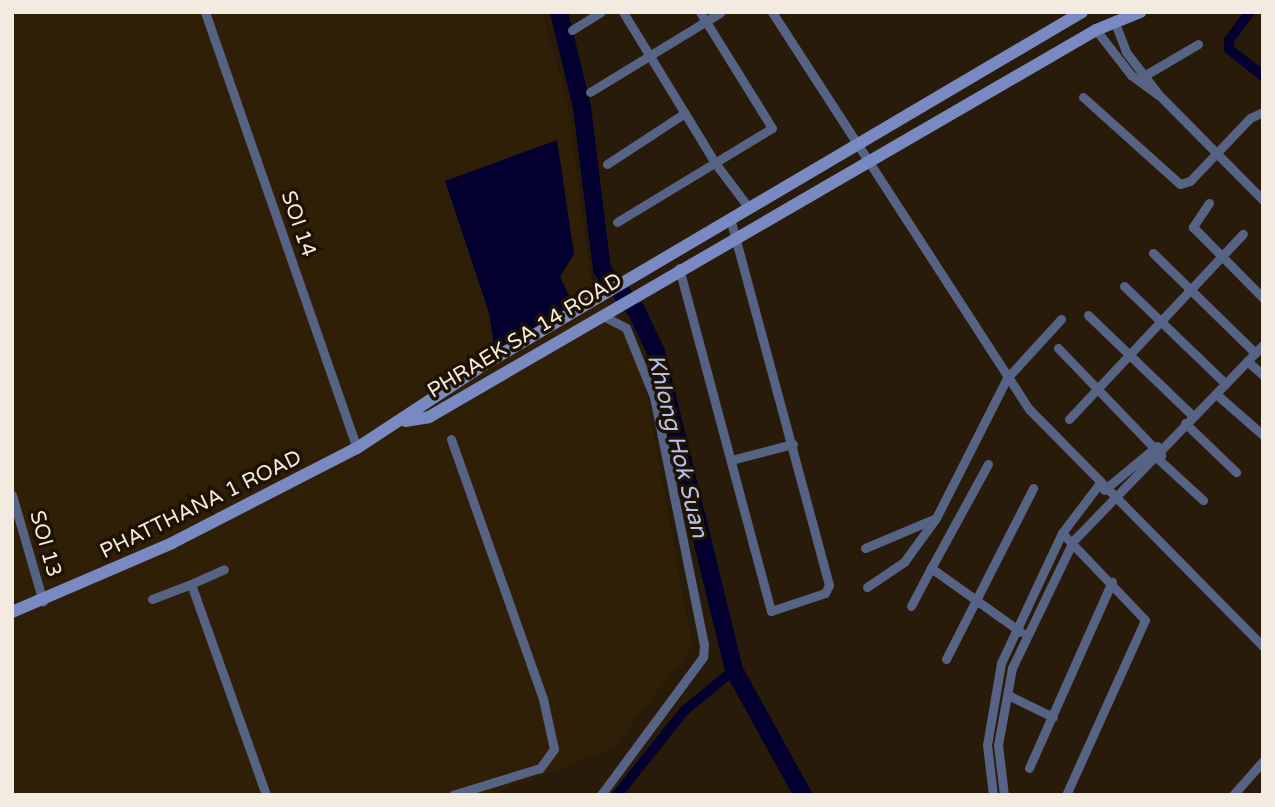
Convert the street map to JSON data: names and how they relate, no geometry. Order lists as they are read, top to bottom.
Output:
{
  "streets": {
    "main road": ["PHRAEK SA 14 ROAD", "PHATTHANA 1 ROAD"],
    "street": ["SOI 14", "SOI 13"]
  },
  "crossings": [
    ["SOI 14", "PHATTHANA 1 ROAD"],
    ["PHRAEK SA 14 ROAD", "PHATTHANA 1 ROAD"],
    ["PHATTHANA 1 ROAD", "SOI 13"]
  ],
  "water": ["Khlong Hok Suan"]
}
